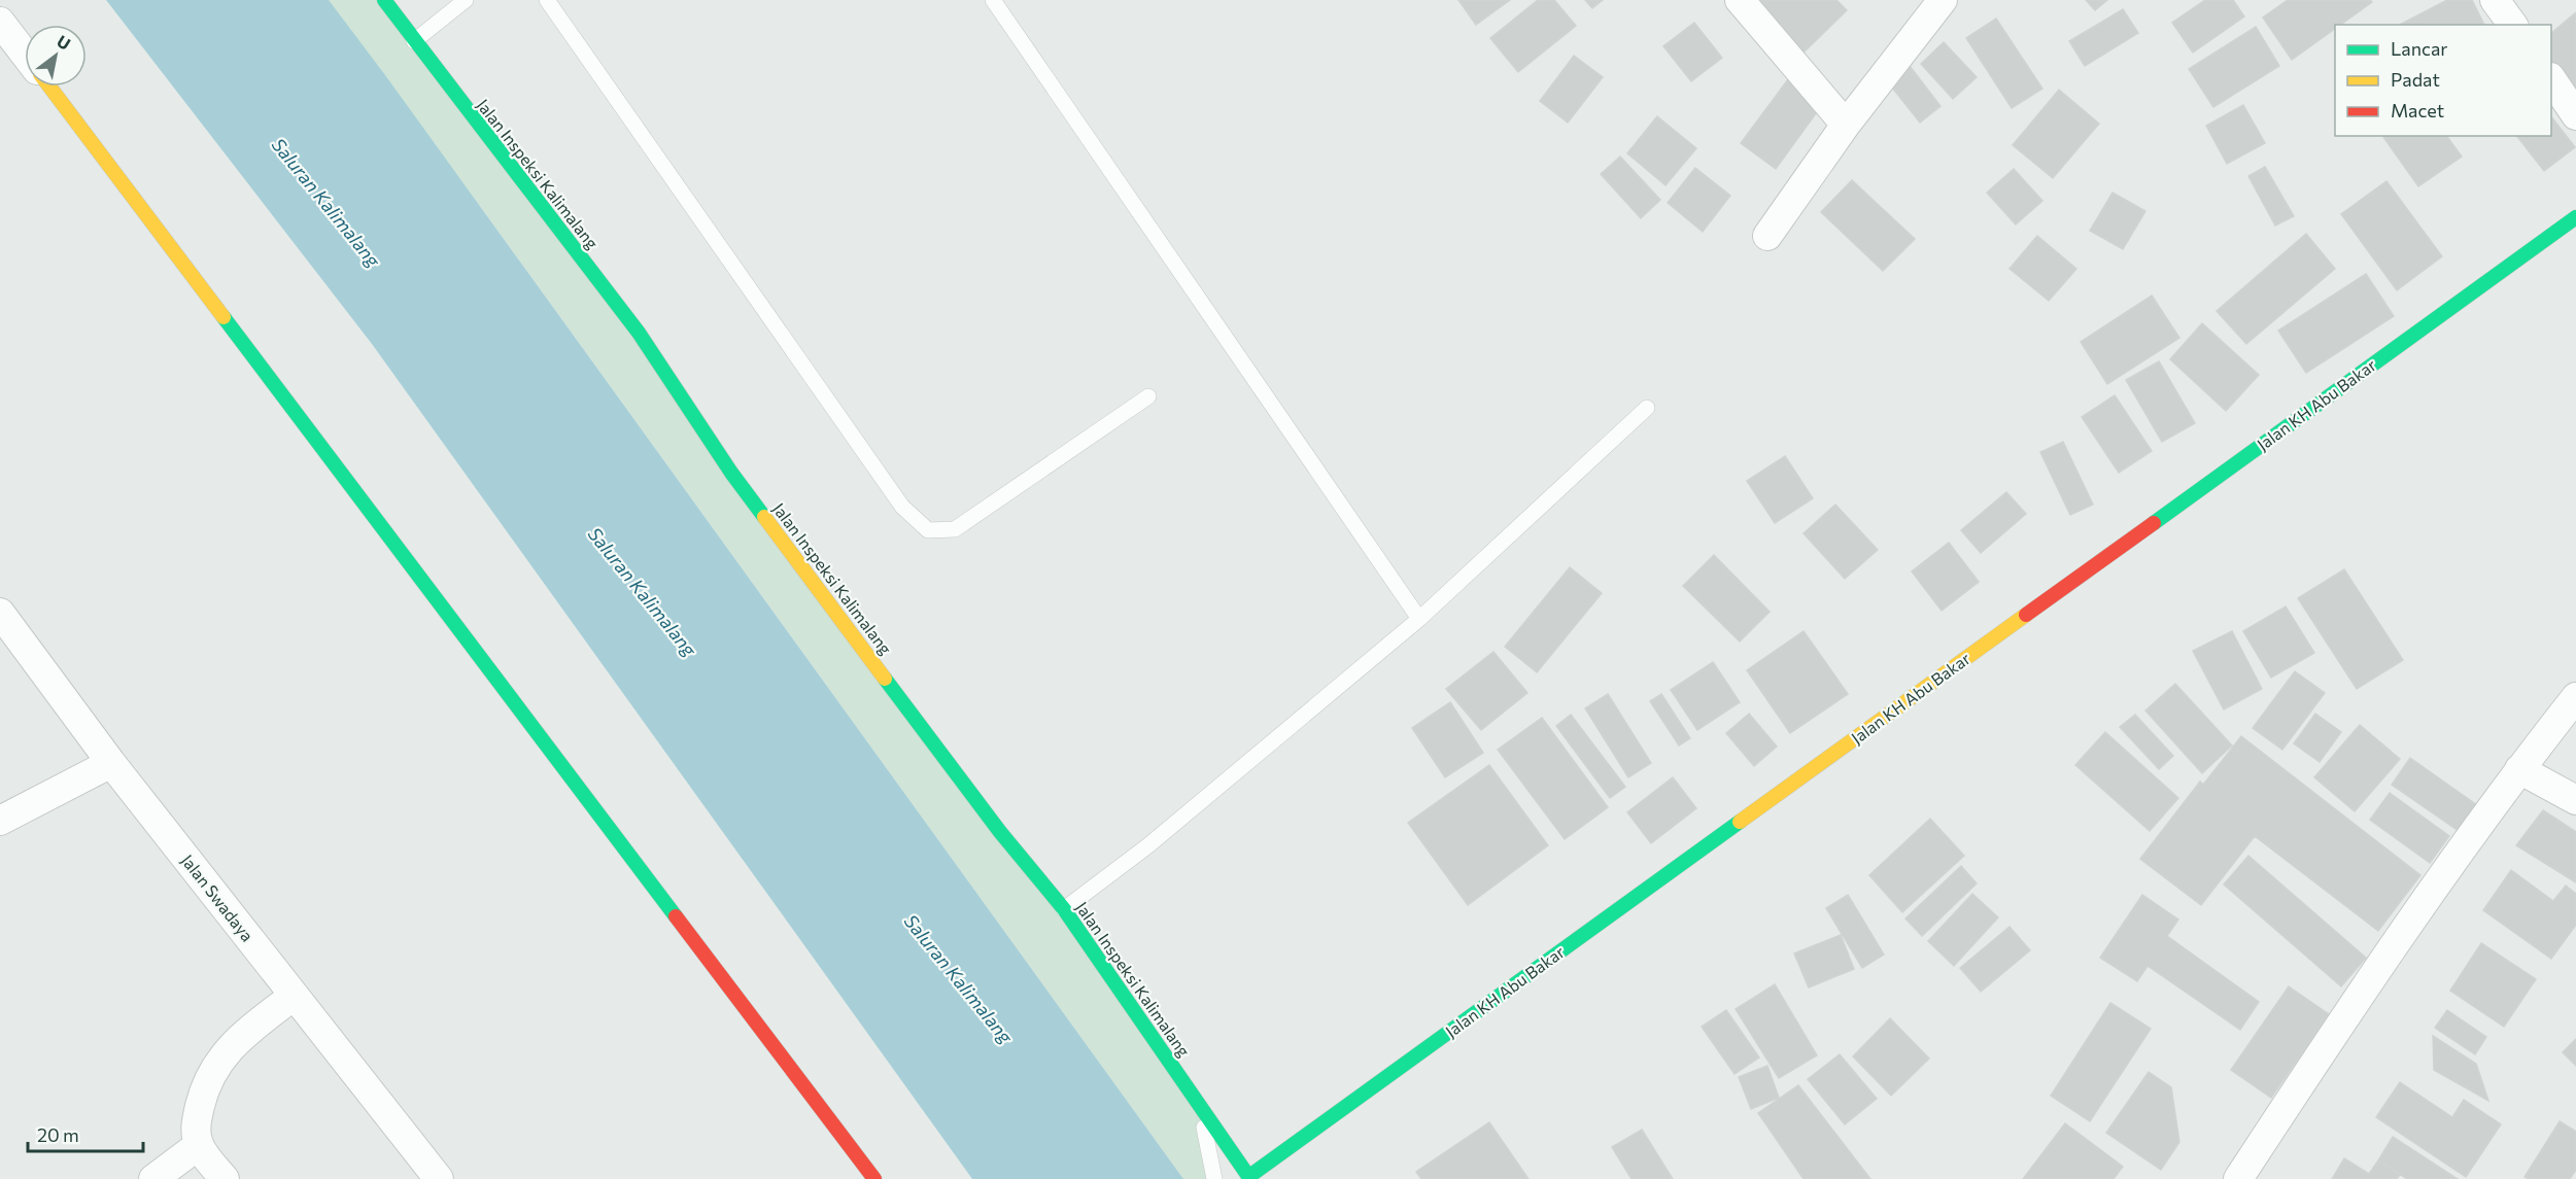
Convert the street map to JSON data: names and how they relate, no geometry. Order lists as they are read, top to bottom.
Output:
{
  "streets": {
    "street": ["Jalan Inspeksi Kalimalang", "Jalan KH Abu Bakar", "Jalan Swadaya"]
  },
  "crossings": [
    ["Jalan Inspeksi Kalimalang", "Jalan KH Abu Bakar"]
  ],
  "water": ["Saluran Kalimalang"],
  "legend": ["Lancar", "Padat", "Macet"],
  "scale_bar": "20 m",
  "north": "top right"
}
